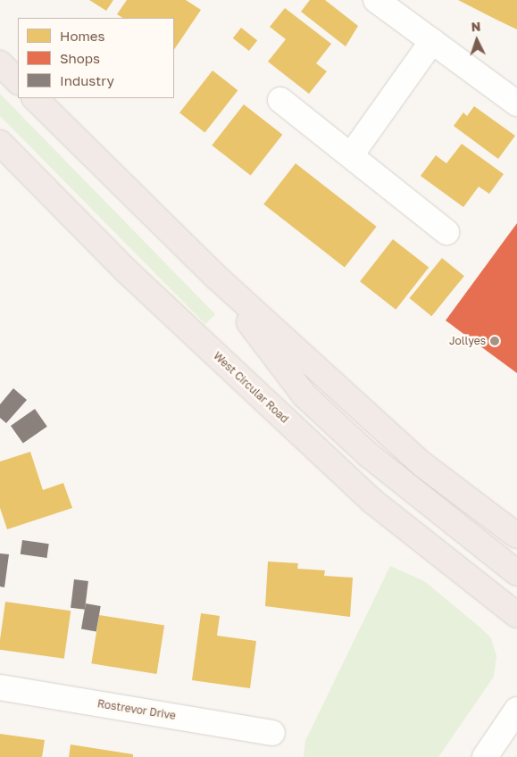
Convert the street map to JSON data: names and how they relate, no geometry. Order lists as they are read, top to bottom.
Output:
{
  "streets": {
    "highway": ["West Circular Road"],
    "street": ["Rostrevor Drive"]
  },
  "places": ["Jollyes"],
  "legend": ["Homes", "Shops", "Industry"],
  "north": "top"
}
